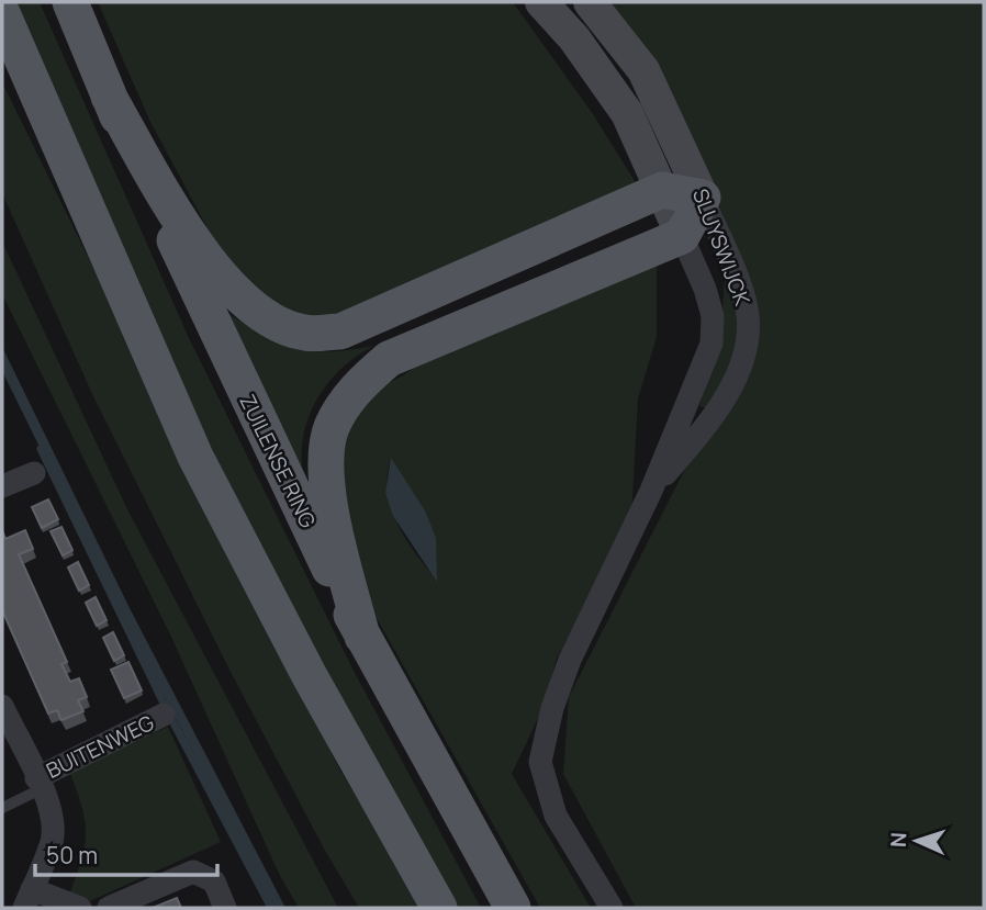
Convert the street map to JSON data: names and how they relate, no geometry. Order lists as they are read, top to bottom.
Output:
{
  "streets": {
    "main road": ["SLUYSWIJCK", "ZUILENSE RING"],
    "street": ["BUITENWEG"]
  },
  "scale_bar": "50 m",
  "north": "left"
}
